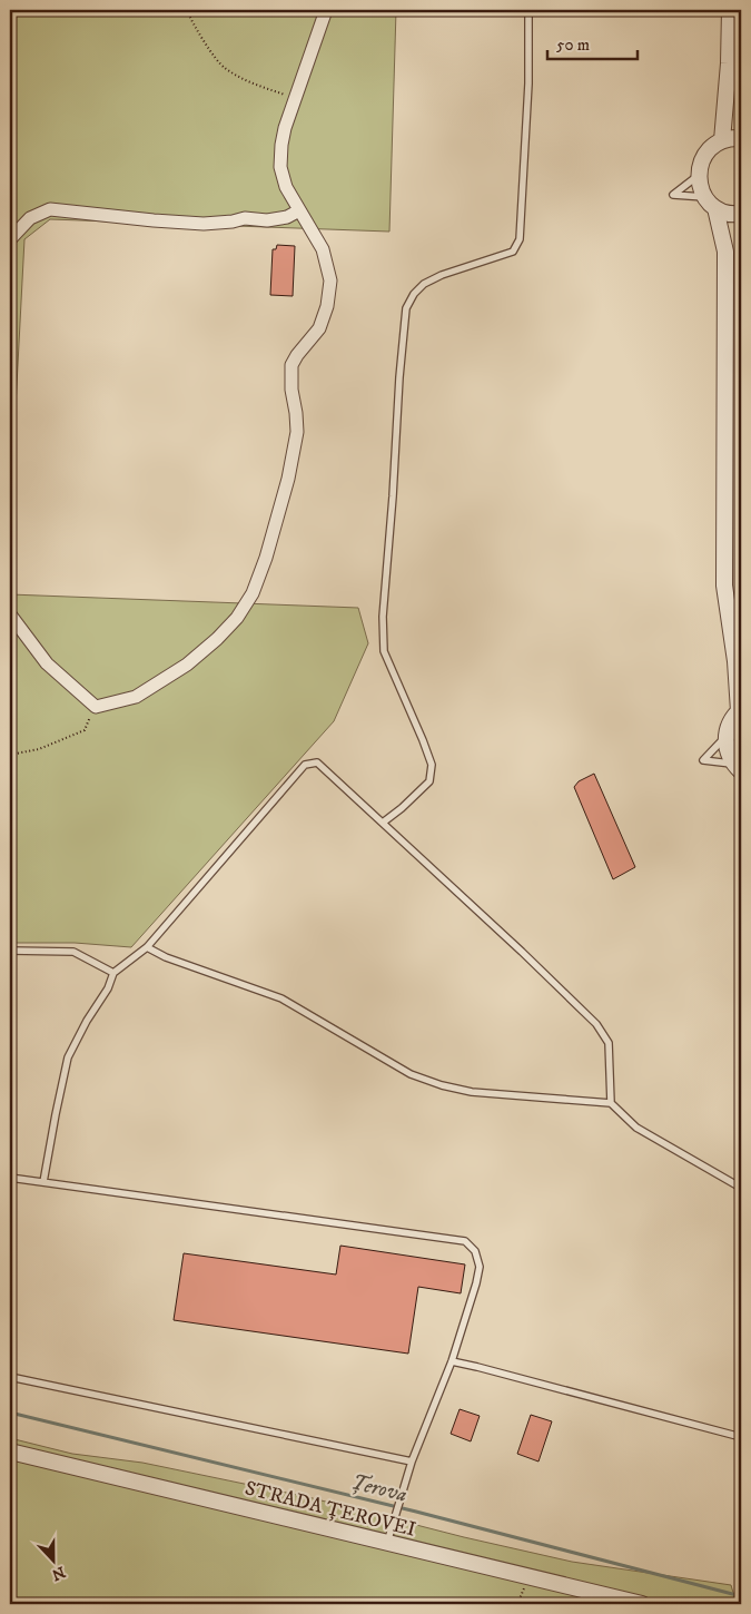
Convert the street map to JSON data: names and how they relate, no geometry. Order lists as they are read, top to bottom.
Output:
{
  "streets": {
    "street": ["STRADA ȚEROVEI"]
  },
  "water": ["Țerova"],
  "scale_bar": "50 m",
  "north": "bottom"
}
